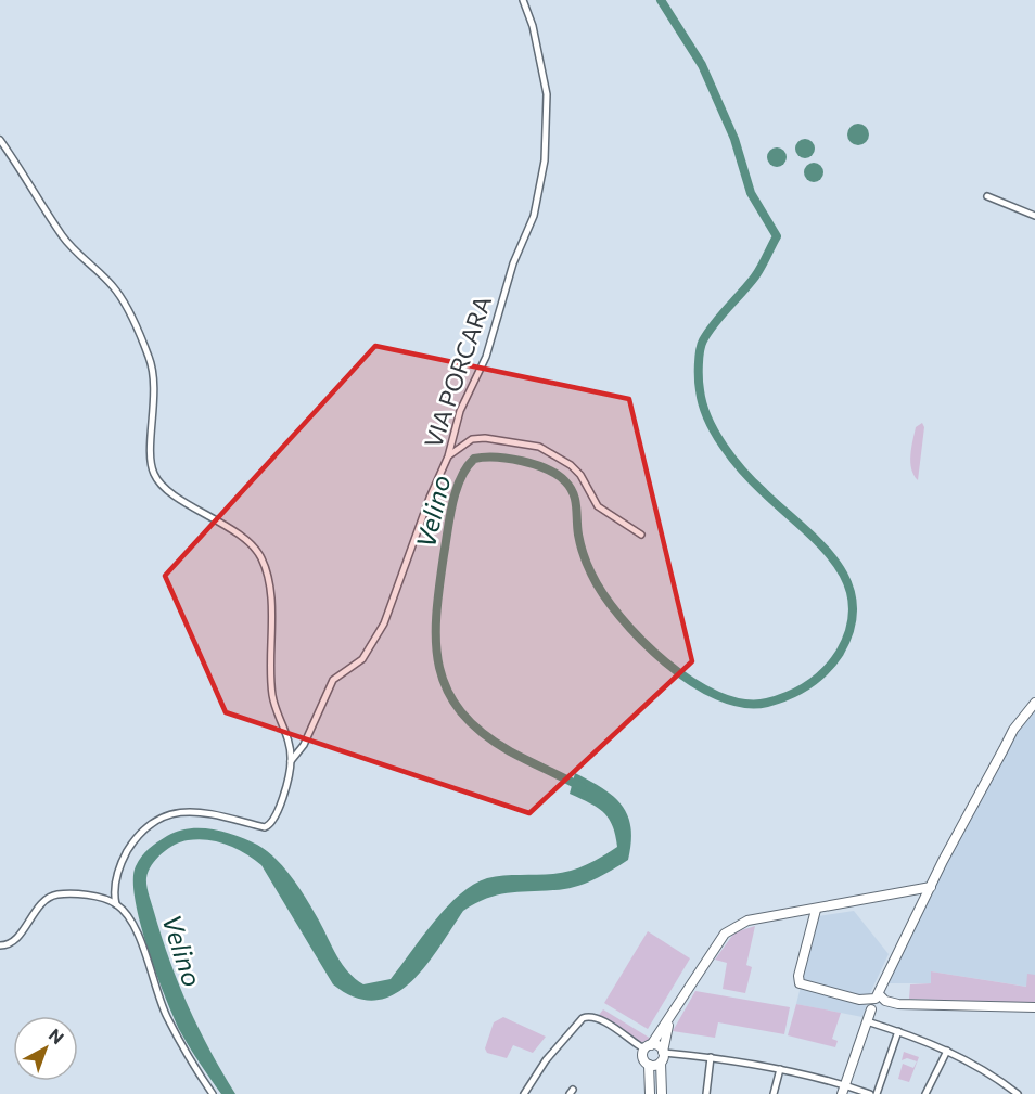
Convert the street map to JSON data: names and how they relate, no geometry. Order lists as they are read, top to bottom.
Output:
{
  "streets": {
    "street": ["VIA PORCARA"]
  },
  "water": ["Velino"],
  "north": "top right"
}
